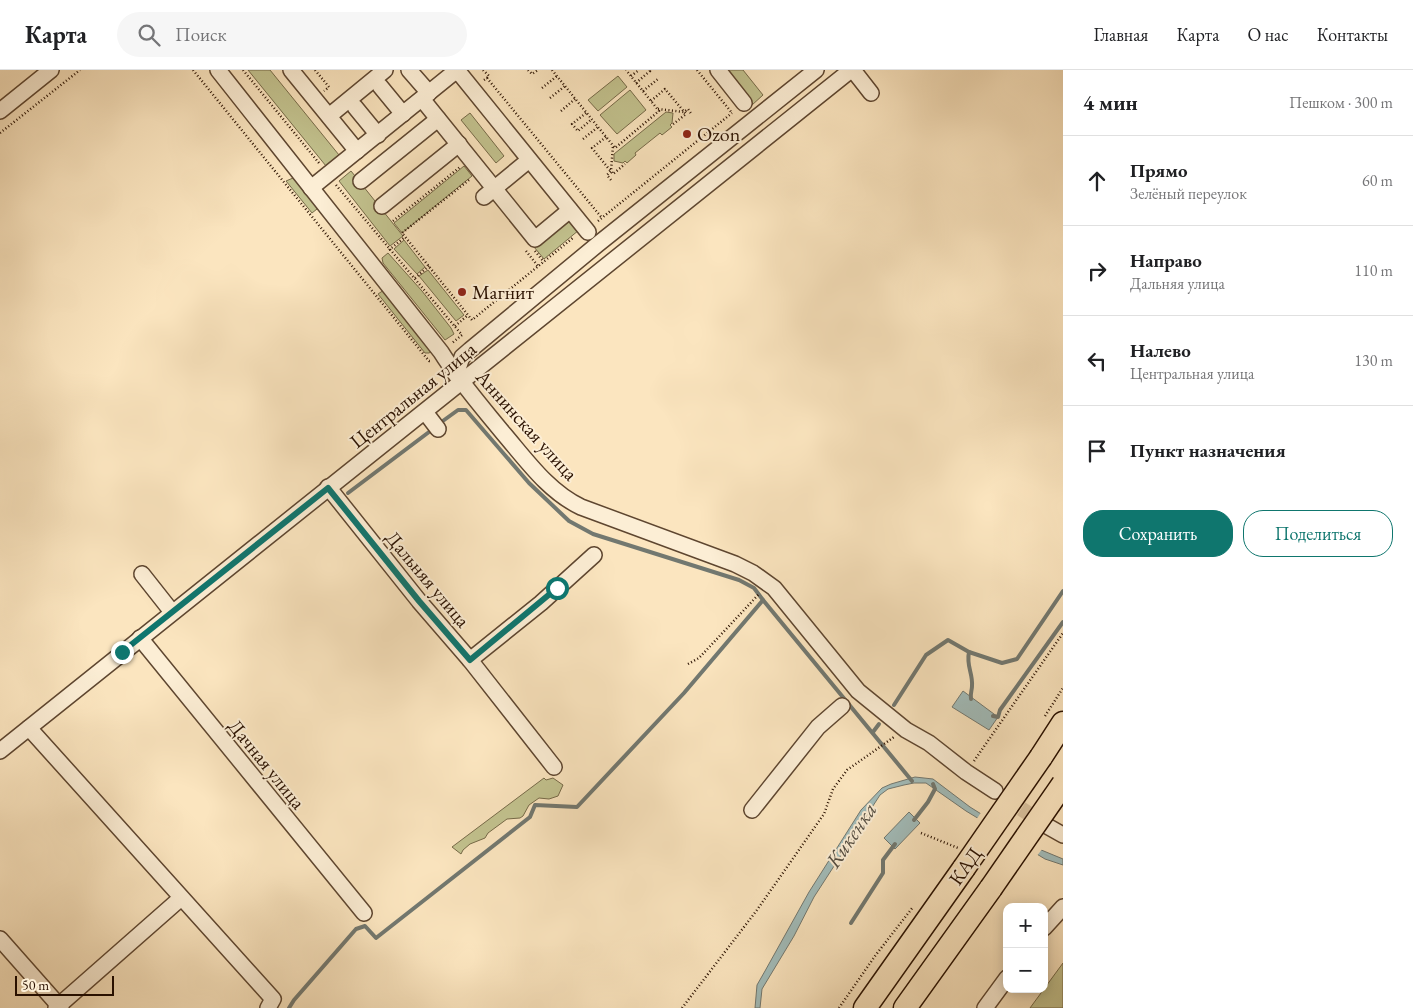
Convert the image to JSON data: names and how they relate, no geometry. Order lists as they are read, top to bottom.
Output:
{
  "streets": {
    "highway": ["КАД"],
    "street": [
      "Центральная улица",
      "Аннинская улица",
      "Дальняя улица",
      "Дачная улица"
    ]
  },
  "crossings": [
    ["Центральная улица", "Аннинская улица"],
    ["Центральная улица", "Дальняя улица"],
    ["Центральная улица", "Дачная улица"]
  ],
  "water": ["Кикенка"],
  "places": ["Ozon", "Магнит"],
  "scale_bar": "50 m",
  "page": {
    "header": "Карта",
    "search": "Поиск",
    "nav": [
      "Главная",
      "Карта",
      "О нас",
      "Контакты"
    ],
    "heading": ["4 мин", "Пешком · 300 m"],
    "list": [
      ["Прямо", "Зелёный переулок", "60 m"],
      ["Направо", "Дальняя улица", "110 m"],
      ["Налево", "Центральная улица", "130 m"],
      "Пункт назначения"
    ],
    "buttons": ["Сохранить", "Поделиться"],
    "map_buttons": ["+", "−"],
    "scale": "50 m"
  }
}
